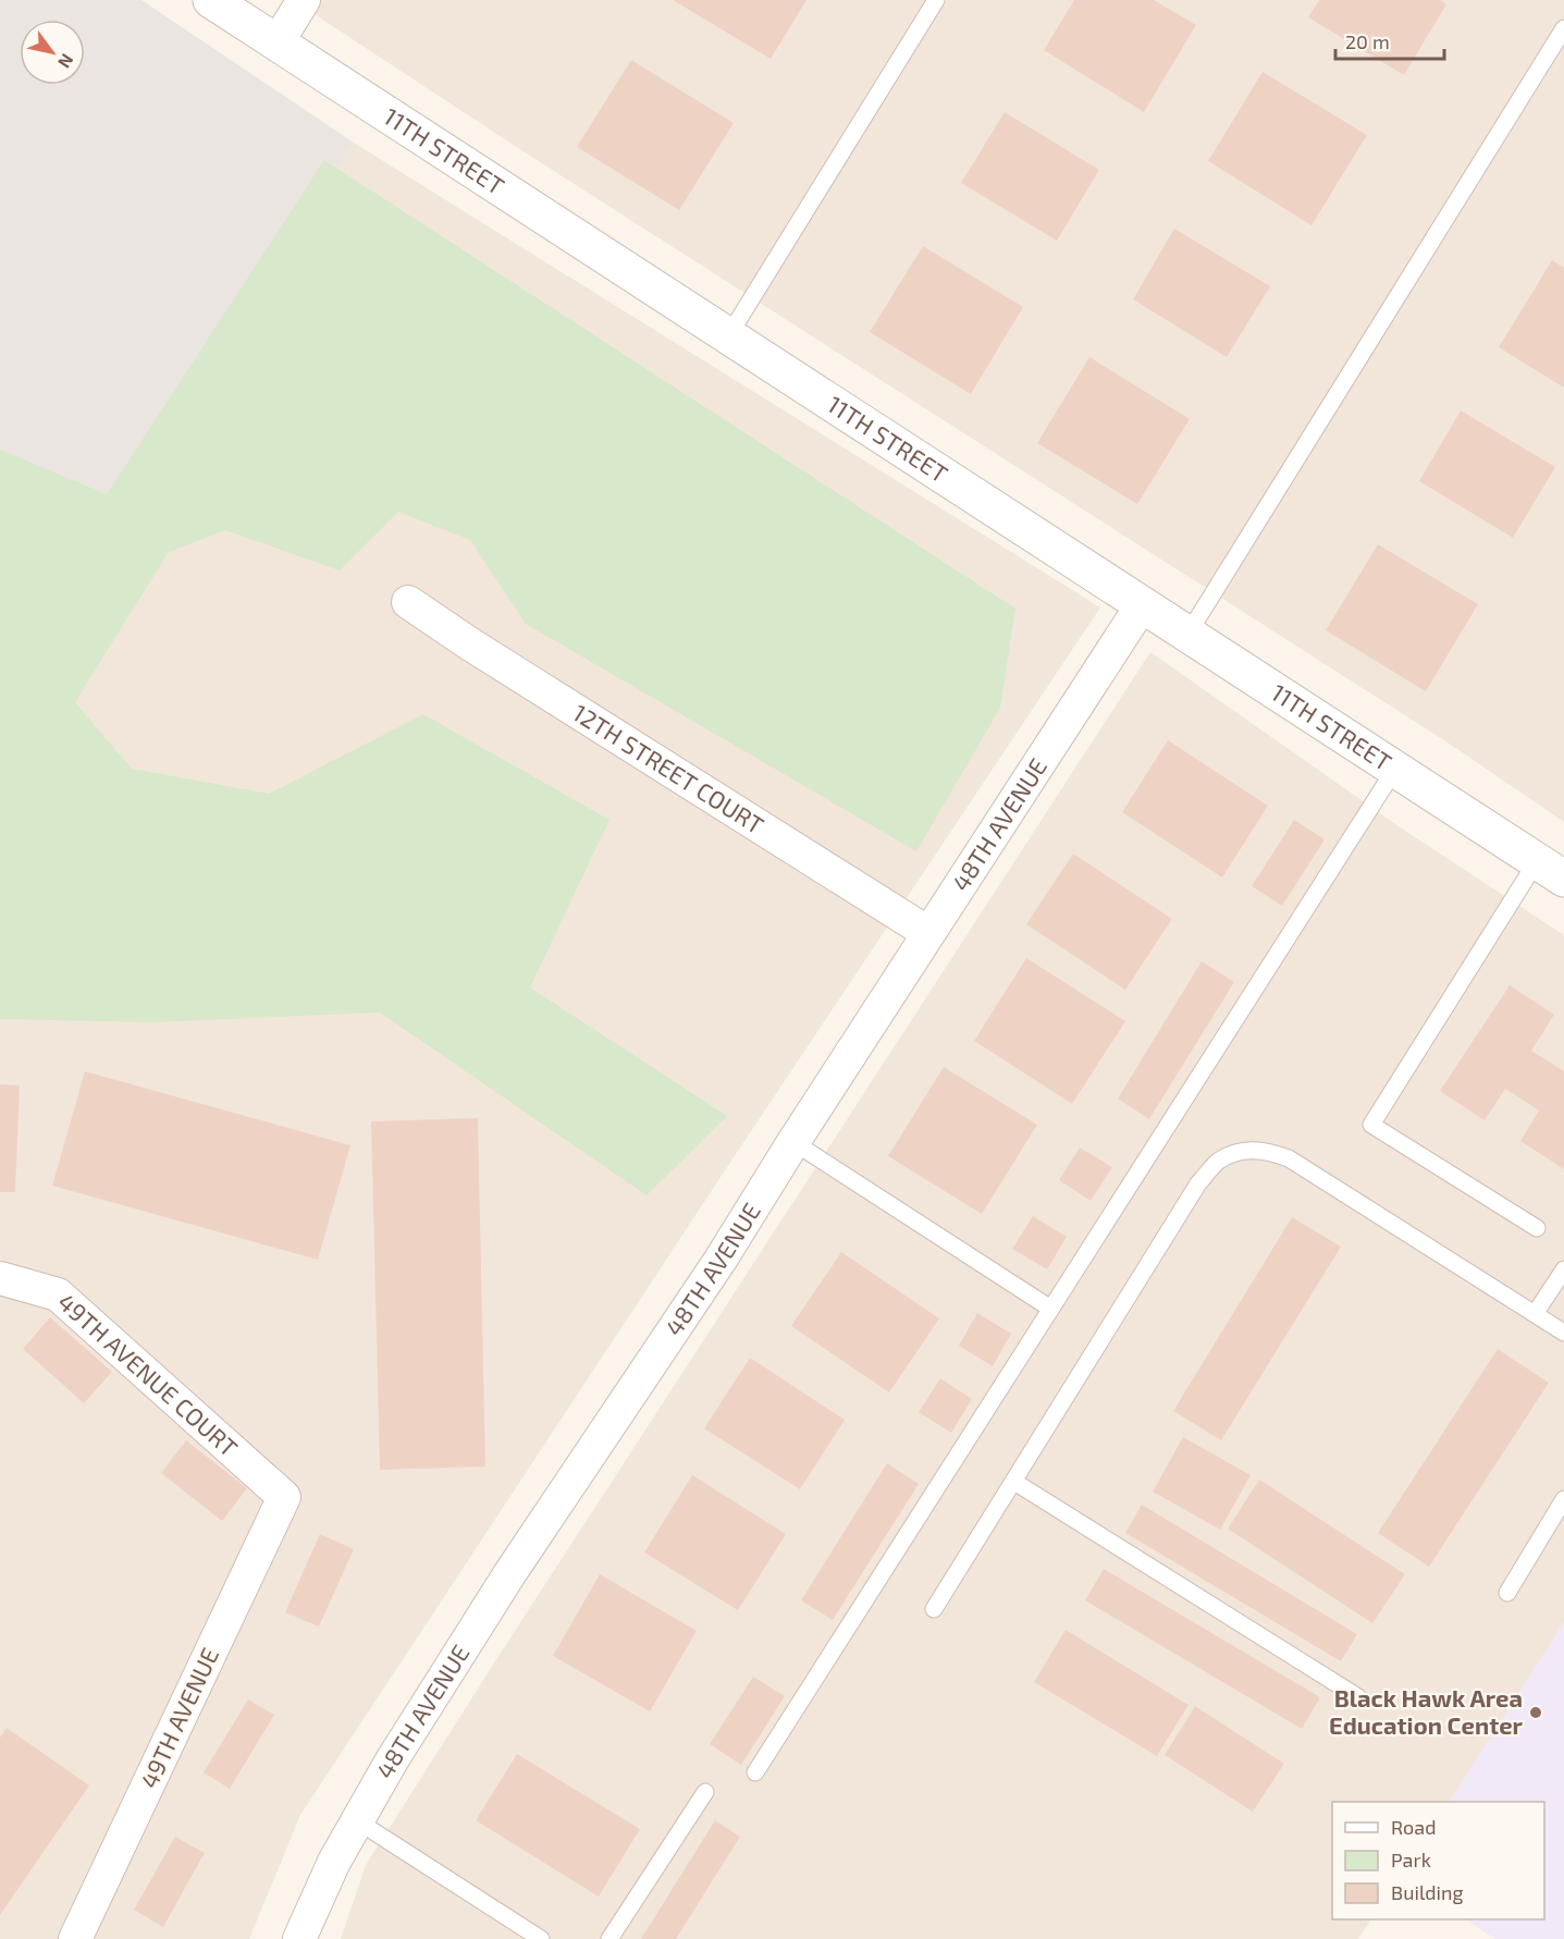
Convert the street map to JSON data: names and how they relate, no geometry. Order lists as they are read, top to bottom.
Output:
{
  "streets": {
    "street": [
      "11TH STREET",
      "12TH STREET COURT",
      "48TH AVENUE",
      "49TH AVENUE COURT",
      "49TH AVENUE"
    ]
  },
  "crossings": [
    ["11TH STREET", "48TH AVENUE"],
    ["12TH STREET COURT", "48TH AVENUE"],
    ["49TH AVENUE COURT", "49TH AVENUE"]
  ],
  "places": ["Black Hawk Area Education Center"],
  "legend": ["Road", "Park", "Building"],
  "scale_bar": "20 m",
  "north": "bottom right"
}
